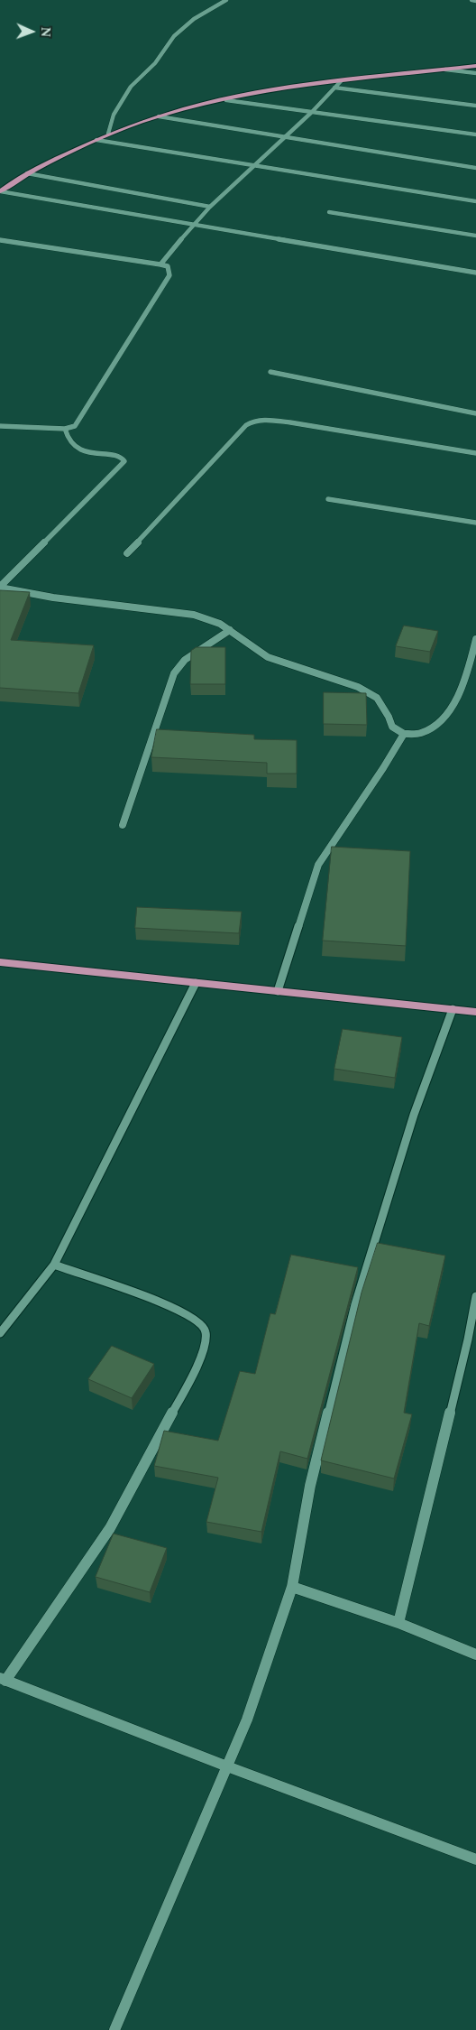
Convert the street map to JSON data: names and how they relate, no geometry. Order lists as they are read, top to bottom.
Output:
{
  "north": "right"
}
